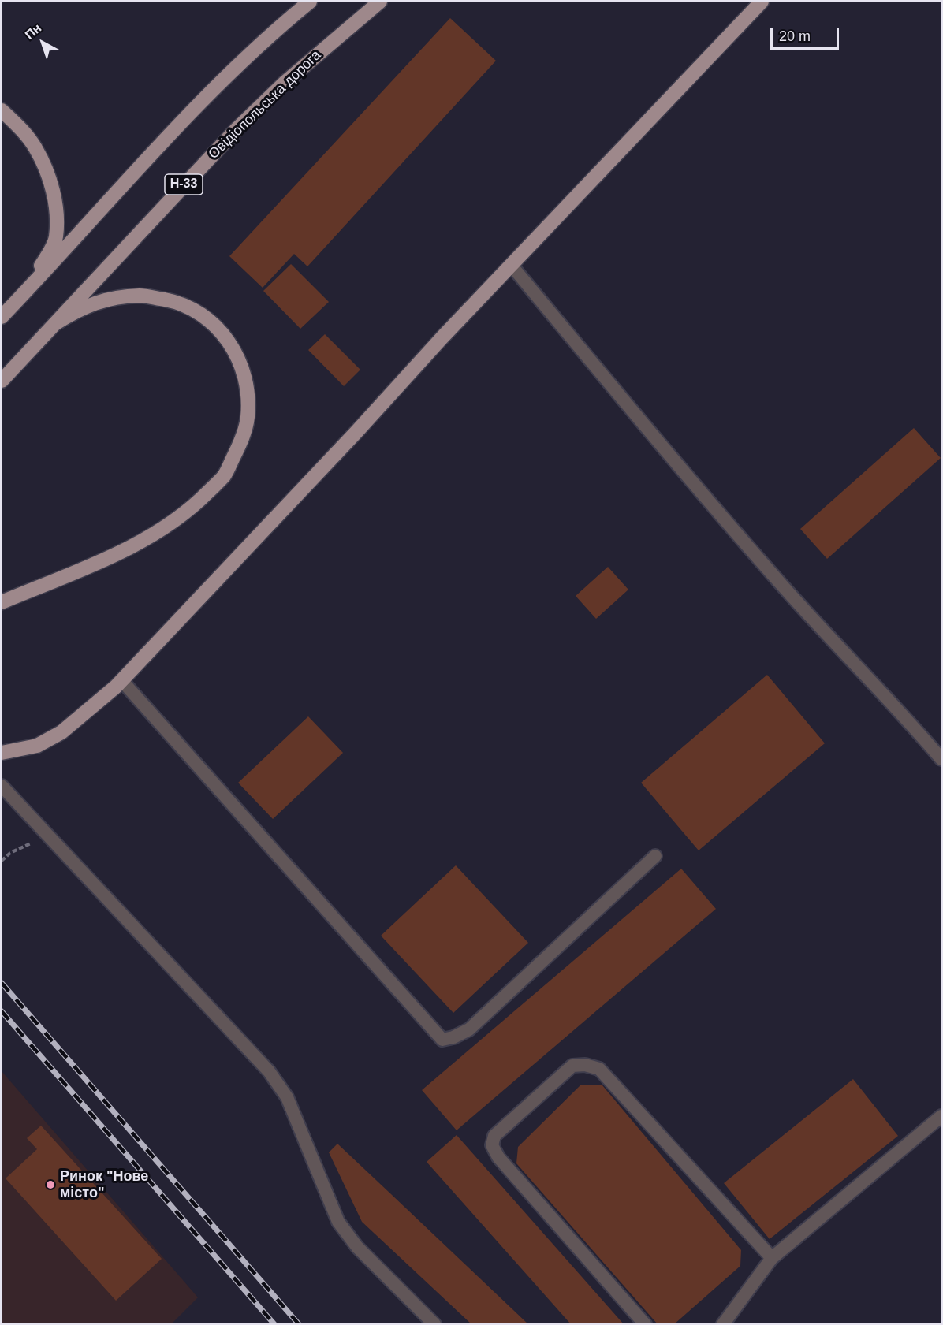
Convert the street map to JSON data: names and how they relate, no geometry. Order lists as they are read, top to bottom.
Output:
{
  "streets": {
    "main road": ["Овідіопольська дорога", "Н-33"]
  },
  "places": ["Ринок \"Нове місто\""],
  "scale_bar": "20 m",
  "north": "top left"
}
